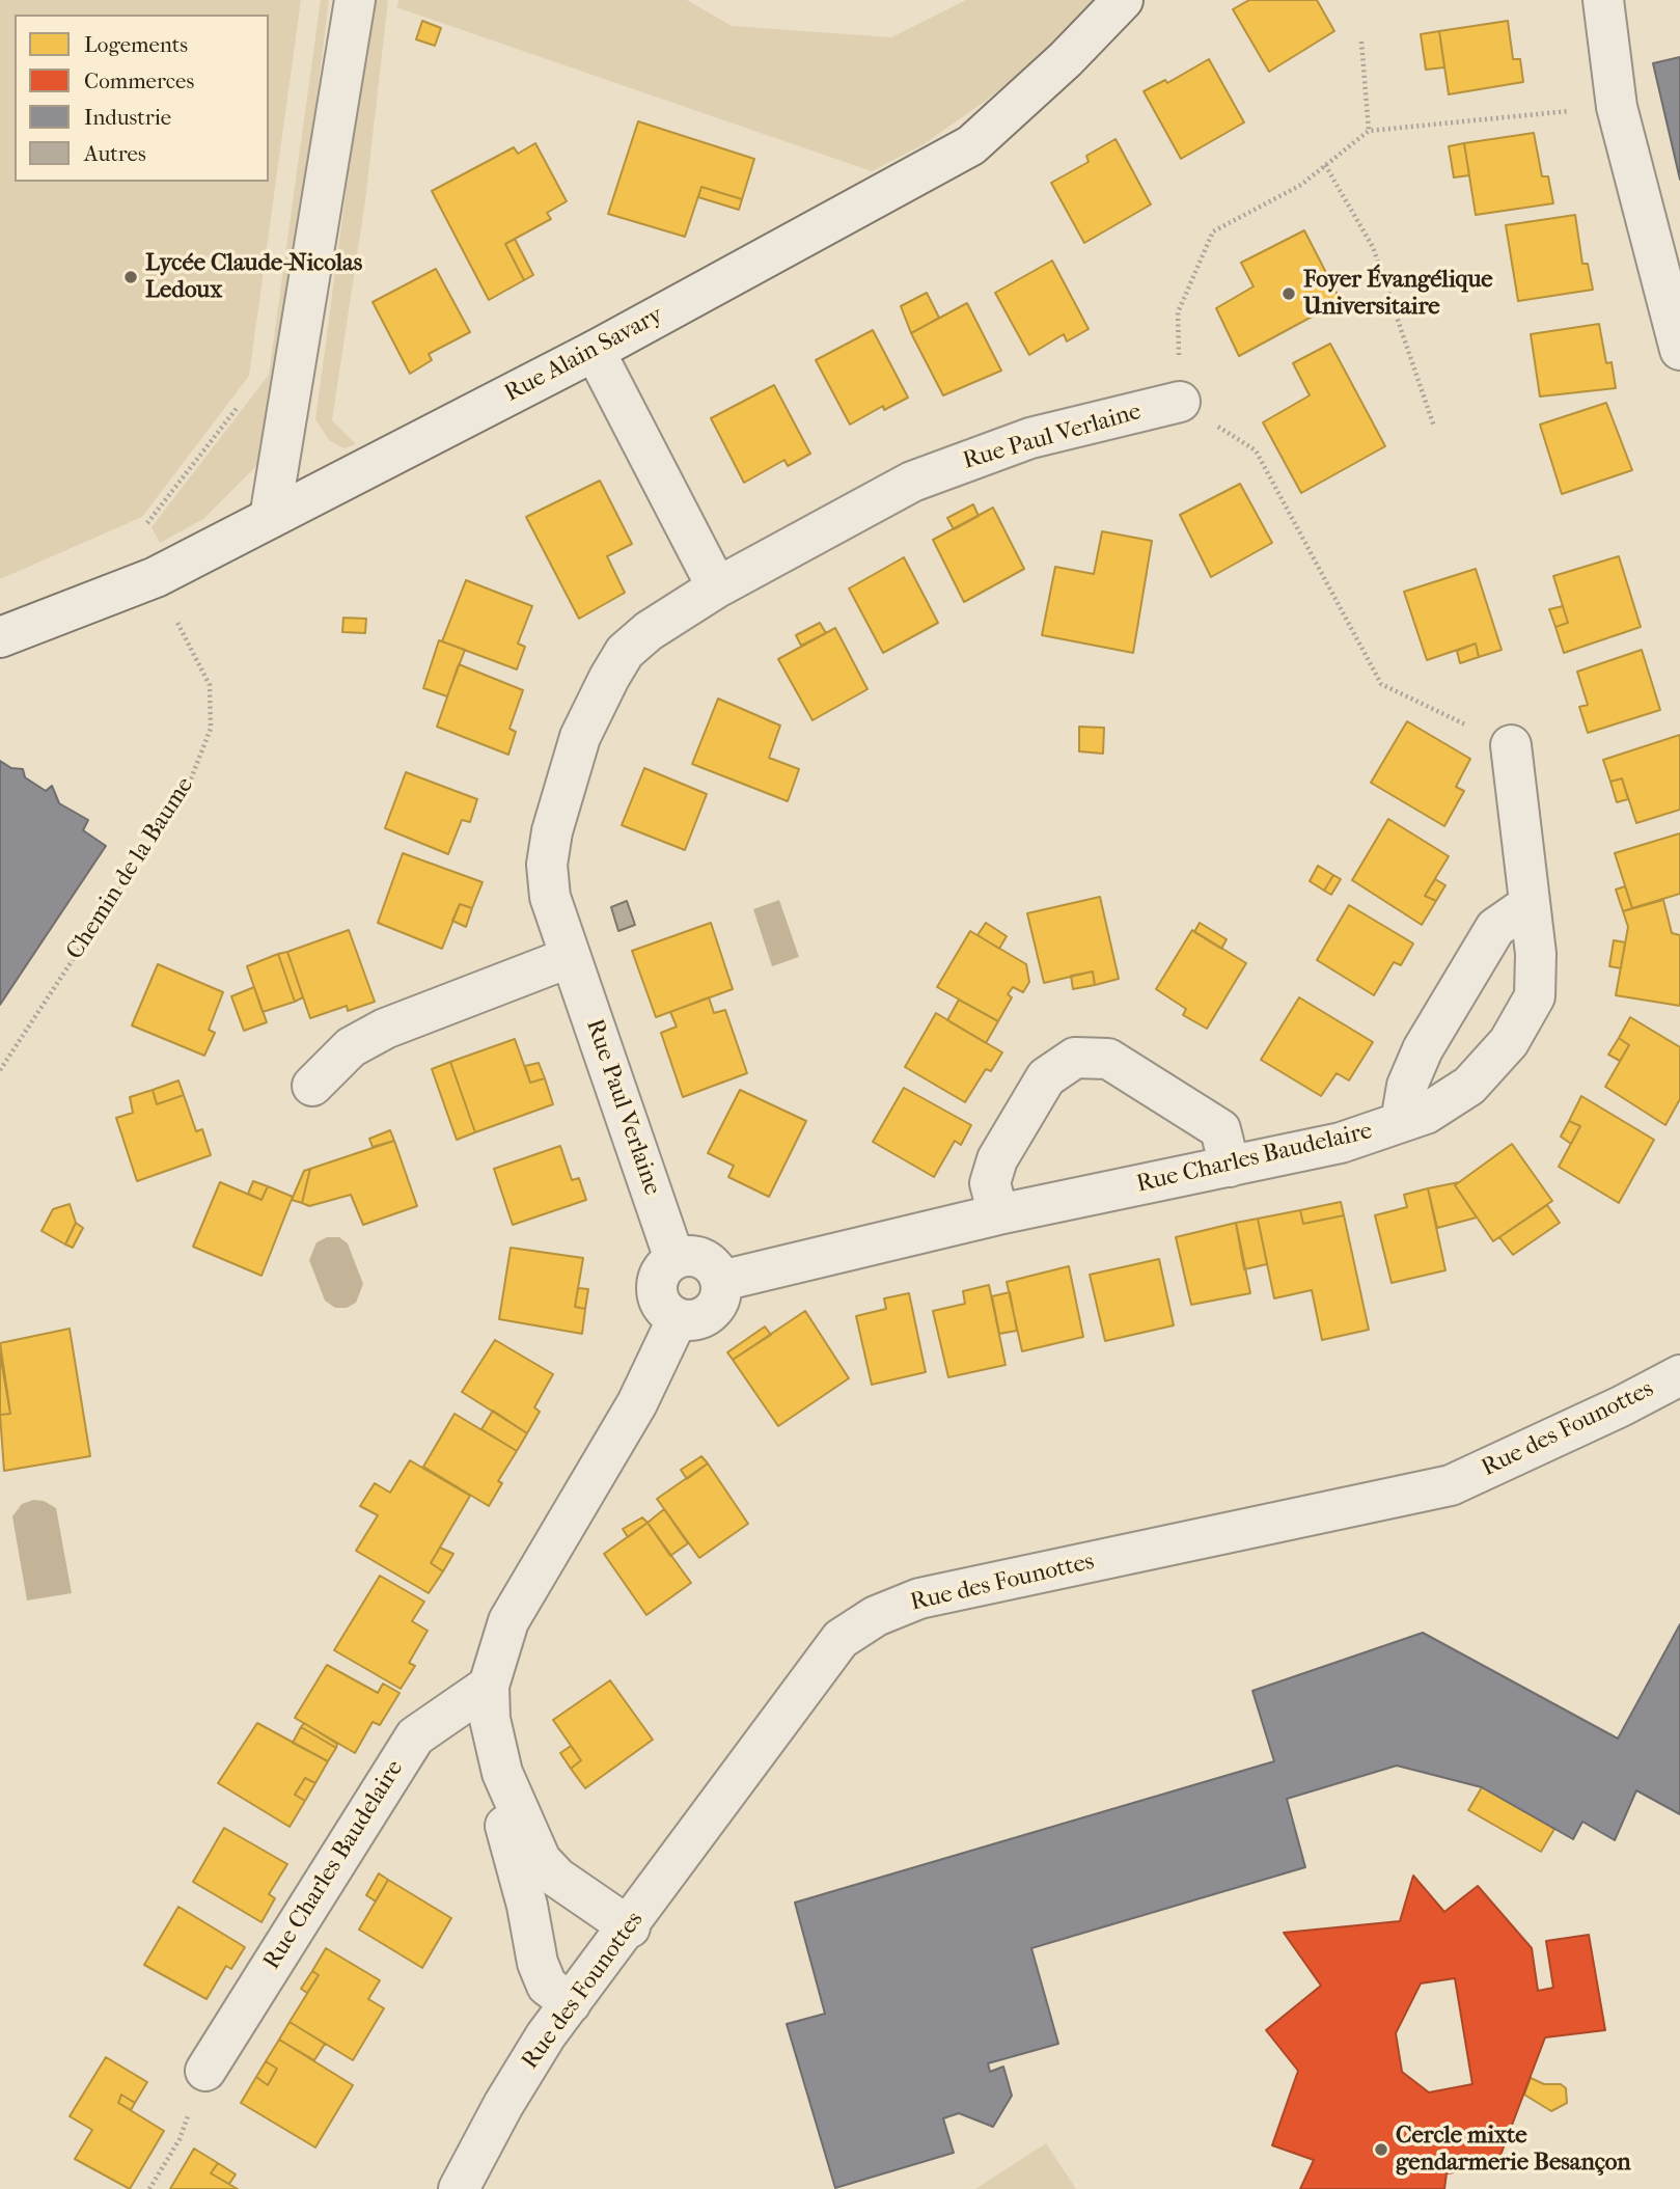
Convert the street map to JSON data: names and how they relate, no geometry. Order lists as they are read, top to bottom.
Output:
{
  "streets": {
    "street": [
      "Rue Alain Savary",
      "Rue Paul Verlaine",
      "Rue Charles Baudelaire",
      "Rue des Founottes"
    ],
    "path": ["Chemin de la Baume"]
  },
  "crossings": [
    ["Rue Paul Verlaine", "Rue Charles Baudelaire"]
  ],
  "places": ["Lycée Claude-Nicolas Ledoux", "Foyer Évangélique Universitaire", "Cercle mixte gendarmerie Besançon"],
  "legend": [
    "Logements",
    "Commerces",
    "Industrie",
    "Autres"
  ]
}
